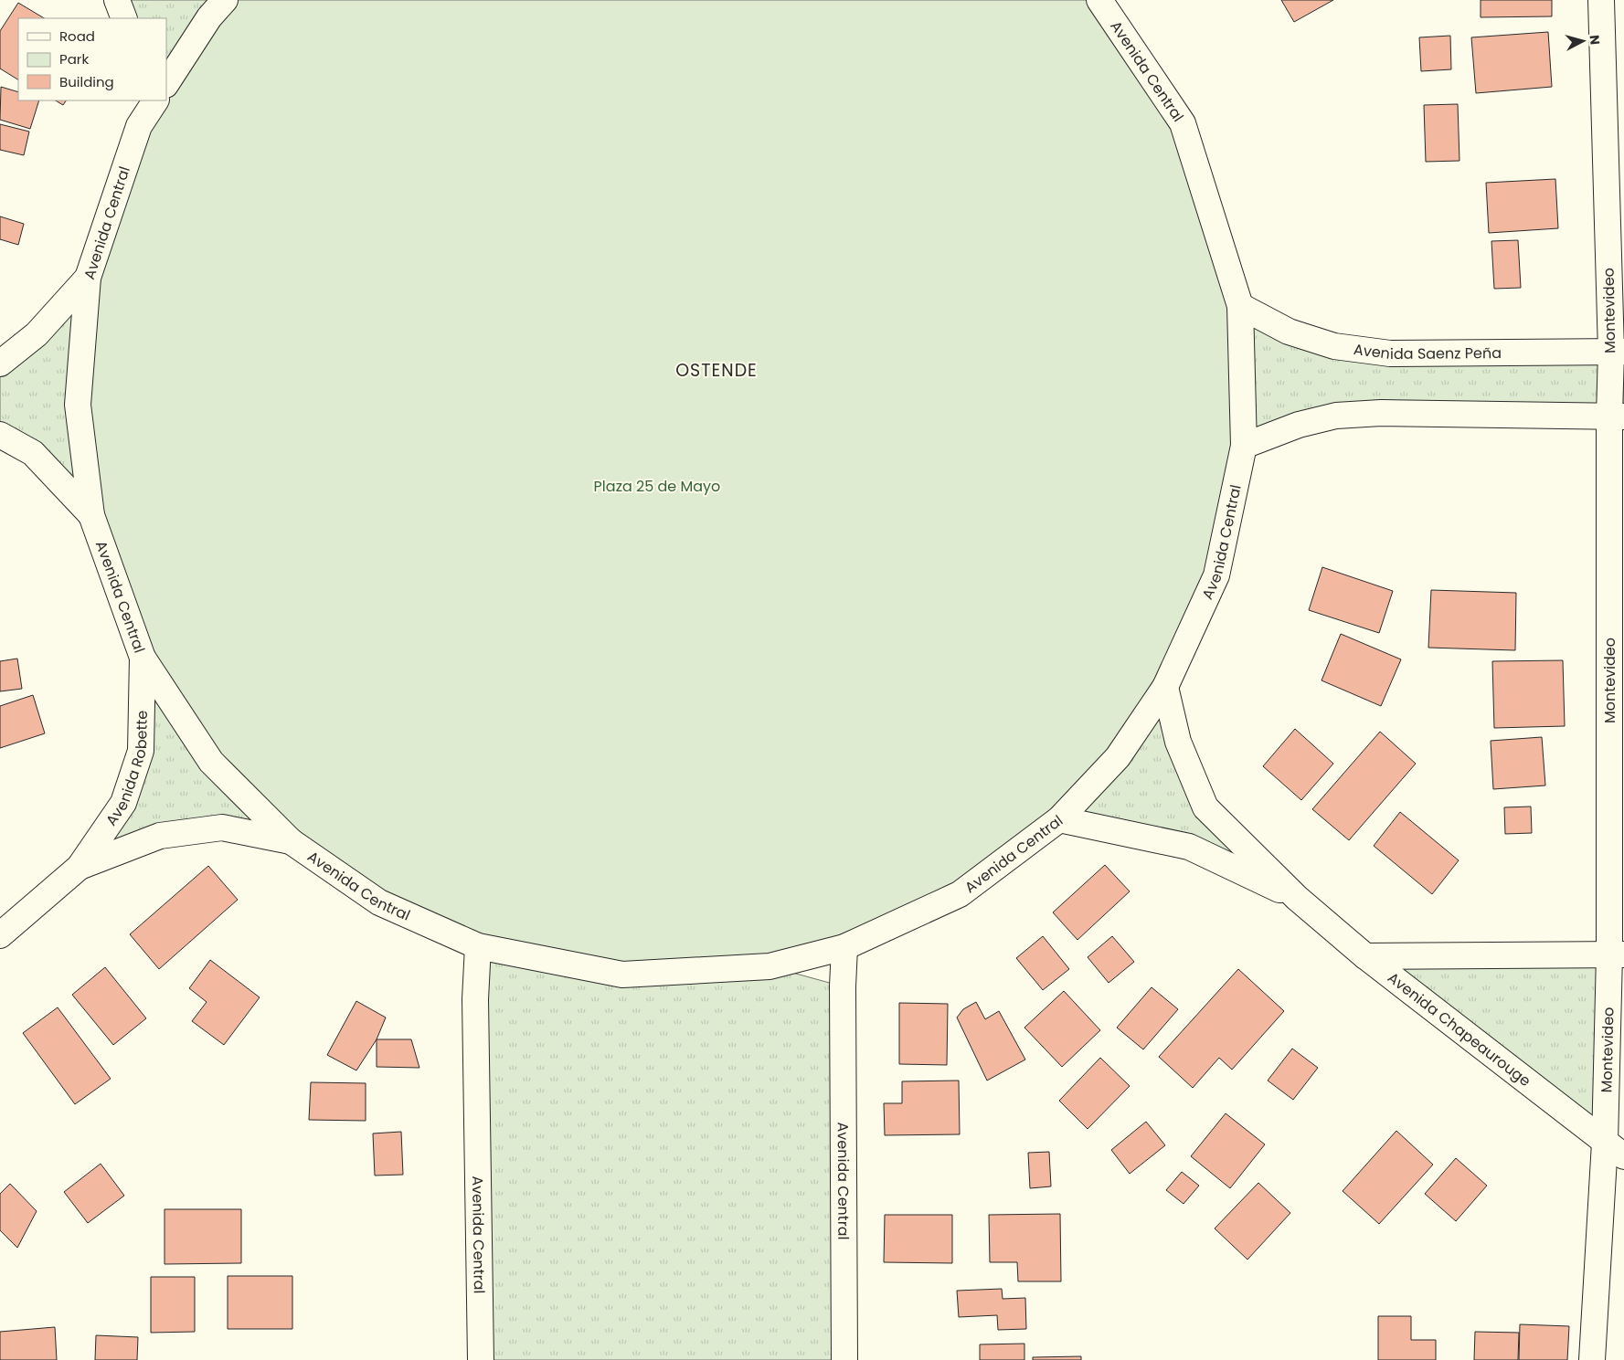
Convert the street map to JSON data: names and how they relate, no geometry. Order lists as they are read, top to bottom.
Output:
{
  "streets": {
    "street": [
      "Avenida Central",
      "Montevideo",
      "Avenida Saenz Peña",
      "Avenida Robette",
      "Avenida Chapeaurouge"
    ]
  },
  "crossings": [
    ["Avenida Central", "Avenida Saenz Peña"],
    ["Avenida Central", "Avenida Robette"],
    ["Montevideo", "Avenida Saenz Peña"],
    ["Montevideo", "Avenida Chapeaurouge"]
  ],
  "districts": ["OSTENDE"],
  "parks": ["Plaza 25 de Mayo"],
  "legend": ["Road", "Park", "Building"],
  "north": "right"
}
